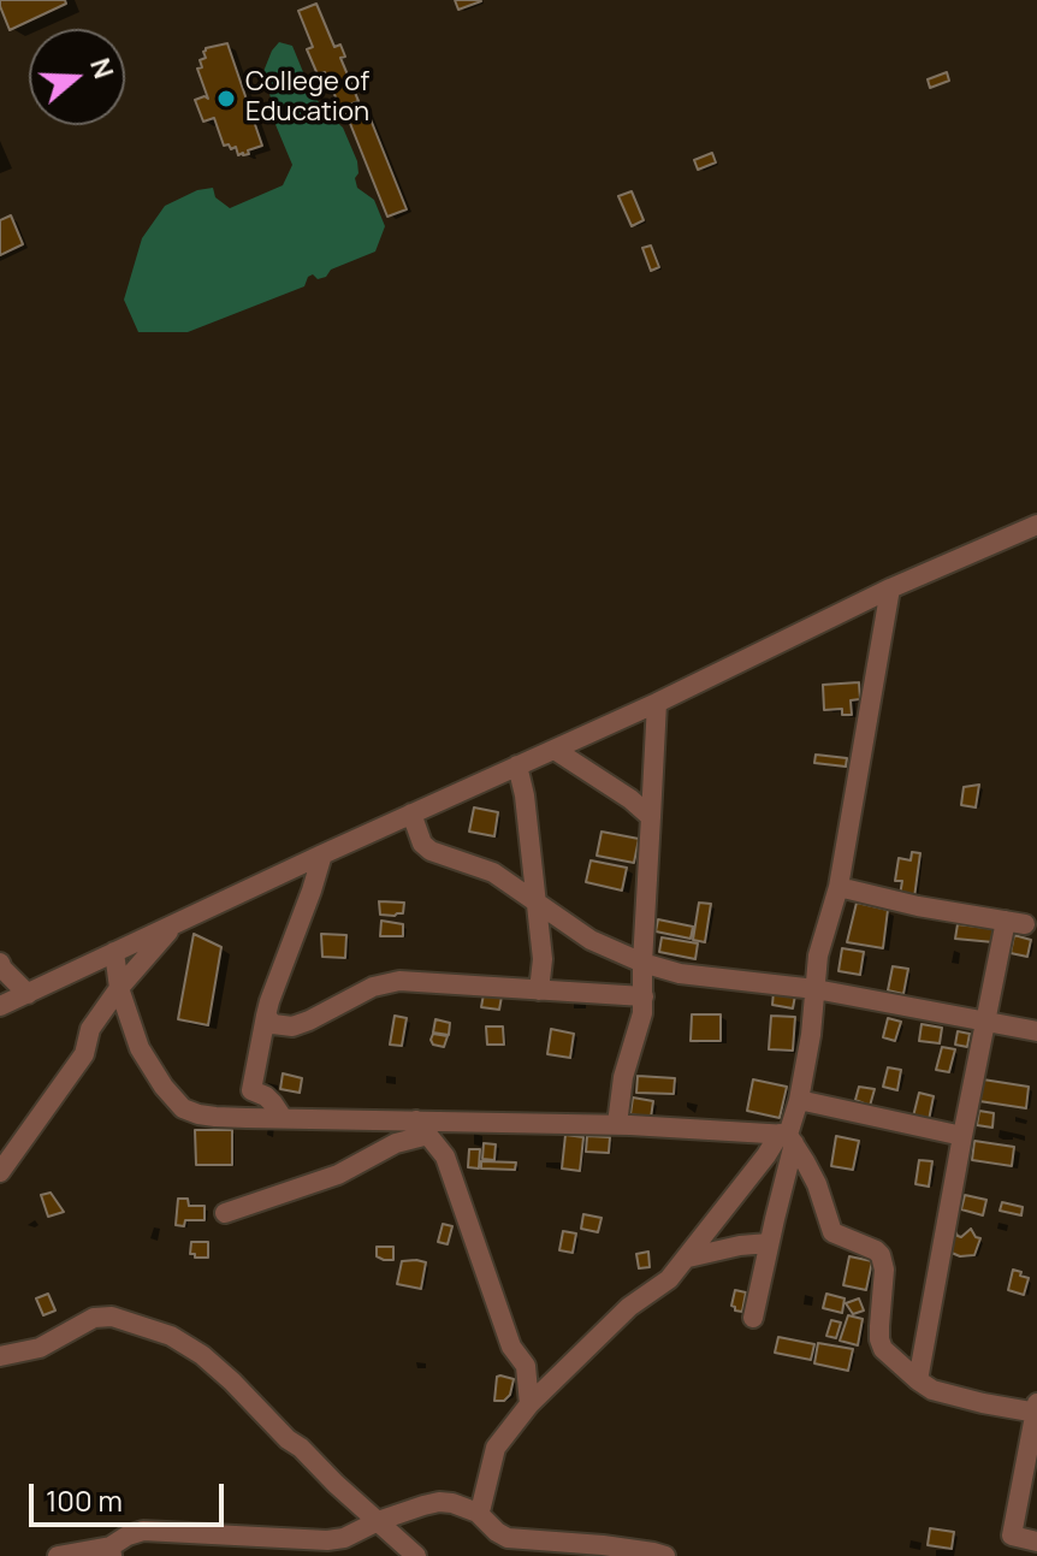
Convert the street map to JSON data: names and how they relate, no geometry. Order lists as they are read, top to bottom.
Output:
{
  "places": ["College of Education"],
  "scale_bar": "100 m",
  "north": "right"
}
